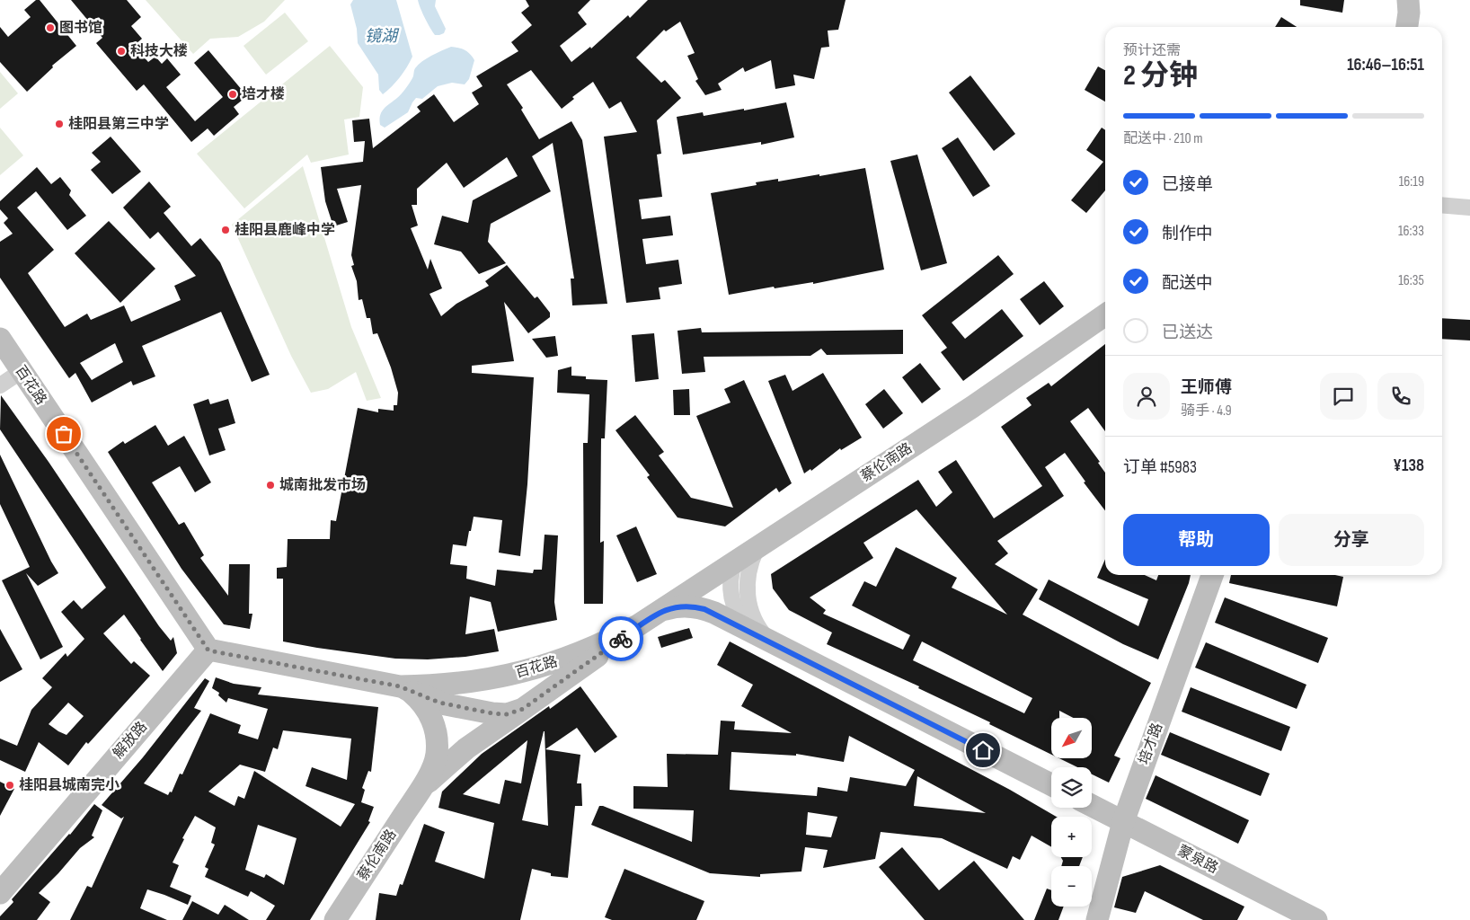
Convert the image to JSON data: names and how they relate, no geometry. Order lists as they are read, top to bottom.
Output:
{
  "streets": {
    "main road": [
      "百花路",
      "蔡伦南路",
      "解放路",
      "培才路",
      "蒙泉路"
    ]
  },
  "crossings": [
    ["百花路", "蔡伦南路"],
    ["百花路", "解放路"],
    ["培才路", "蒙泉路"]
  ],
  "water": ["镜湖"],
  "places": [
    "图书馆",
    "科技大楼",
    "培才楼",
    "桂阳县第三中学",
    "桂阳县鹿峰中学",
    "城南批发市场",
    "桂阳县城南完小"
  ],
  "north": "bottom left",
  "page": {
    "heading": ["2 分钟", "预计还需", "16:46–16:51"],
    "panel": [
      "王师傅",
      "骑手 · 4.9",
      "订单 #5983",
      "¥138"
    ],
    "bar": "配送中 · 210 m",
    "list": [
      ["已接单", "16:19"],
      ["制作中", "16:33"],
      ["配送中", "16:35"],
      "已送达"
    ],
    "buttons": ["帮助", "分享"],
    "map_buttons": ["+", "−"]
  }
}
